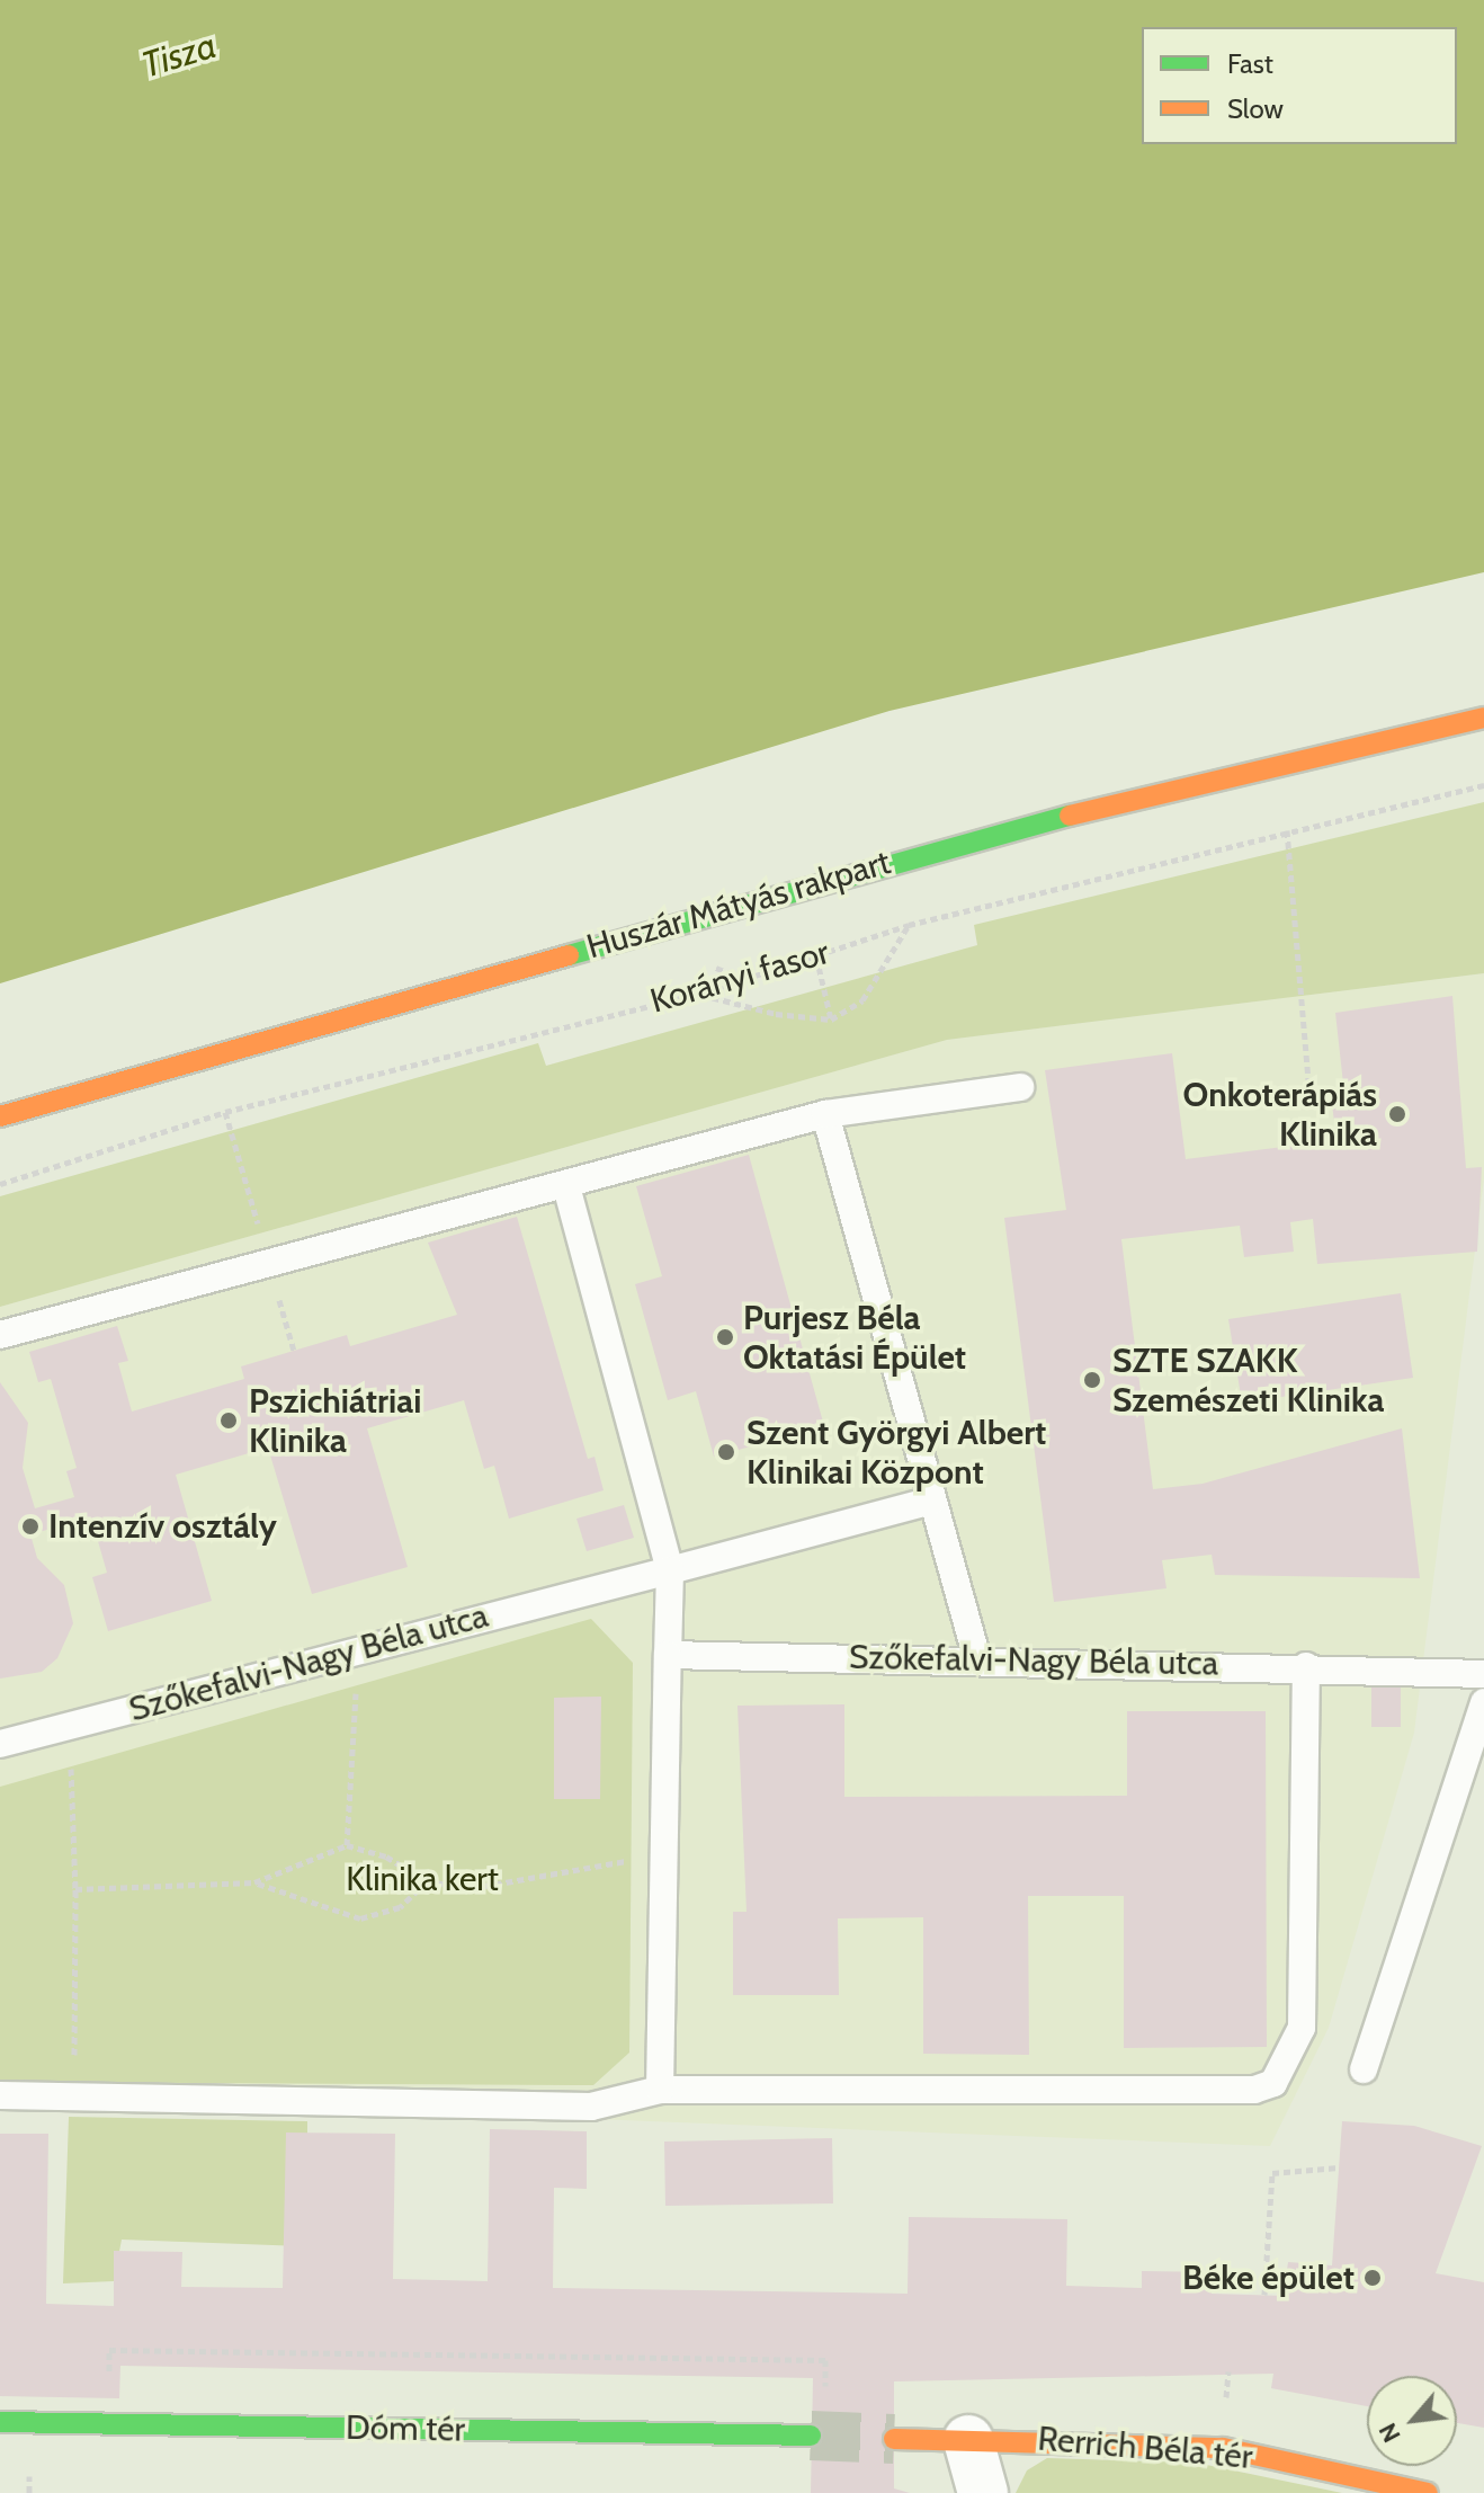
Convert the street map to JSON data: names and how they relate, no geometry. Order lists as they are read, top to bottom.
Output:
{
  "streets": {
    "street": ["Huszár Mátyás rakpart", "Dóm tér", "Rerrich Béla tér"],
    "lane": ["Szőkefalvi-Nagy Béla utca"],
    "path": ["Korányi fasor"]
  },
  "water": ["Tisza"],
  "parks": ["Klinika kert"],
  "places": [
    "Onkoterápiás Klinika",
    "Purjesz Béla Oktatási Épület",
    "SZTE SZAKK Szemészeti Klinika",
    "Pszichiátriai Klinika",
    "Szent Györgyi Albert Klinikai Központ",
    "Intenzív osztály",
    "Béke épület"
  ],
  "legend": ["Fast", "Slow"],
  "north": "bottom left"
}
